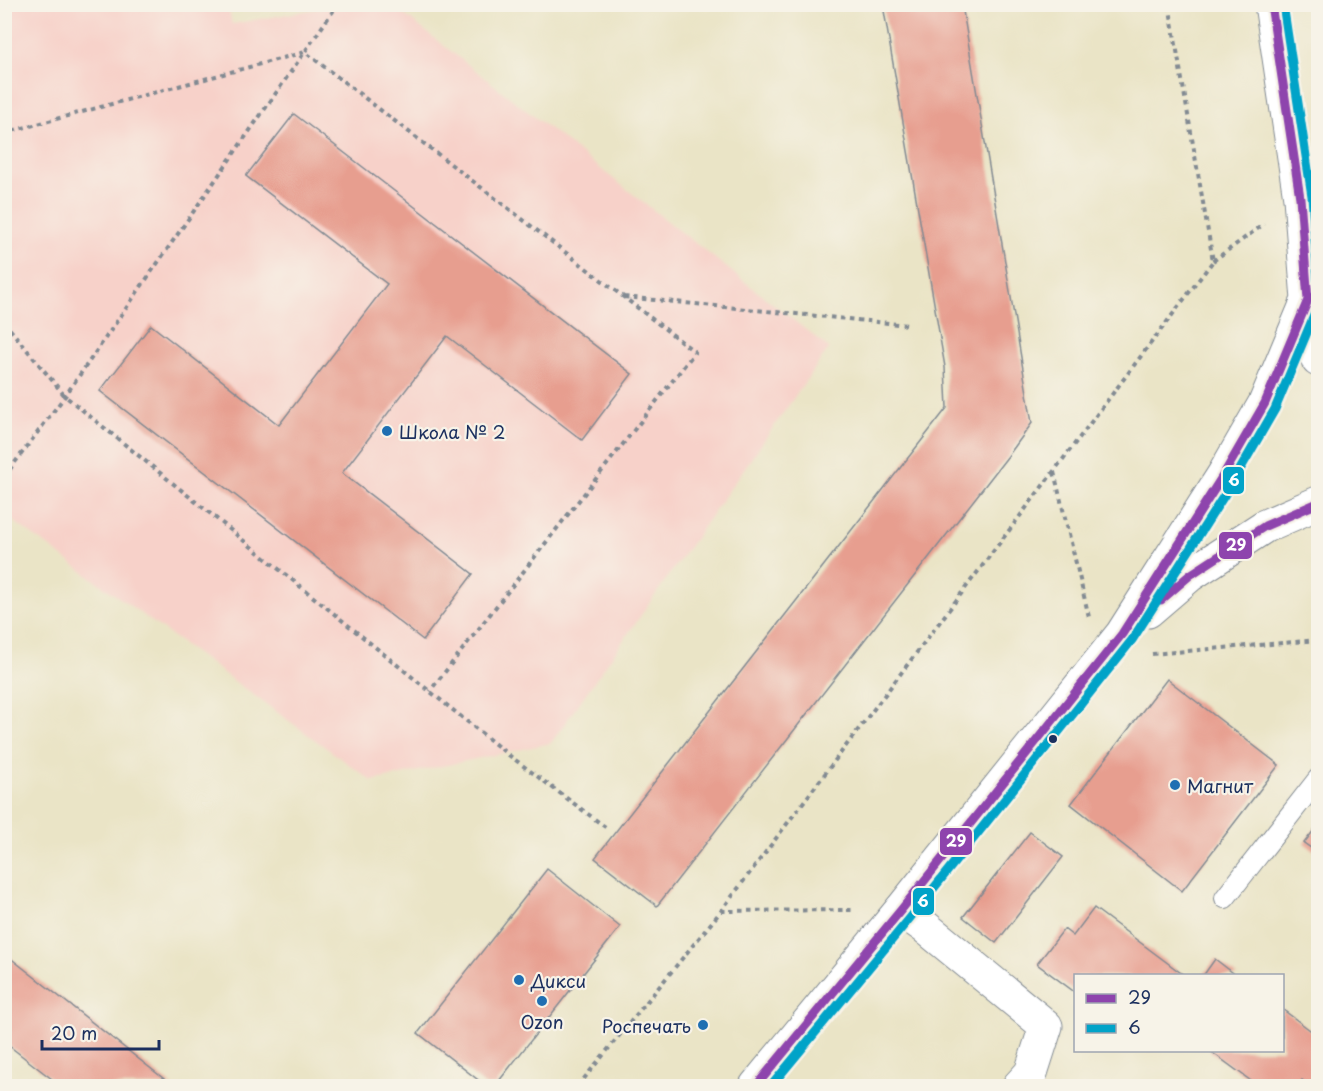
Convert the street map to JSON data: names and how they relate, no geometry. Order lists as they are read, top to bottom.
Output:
{
  "places": [
    "Школа № 2",
    "Магнит",
    "Дикси",
    "Ozon",
    "Роспечать"
  ],
  "lines": ["transit line 29", "transit line 6"],
  "legend": ["29", "6"],
  "scale_bar": "20 m"
}
